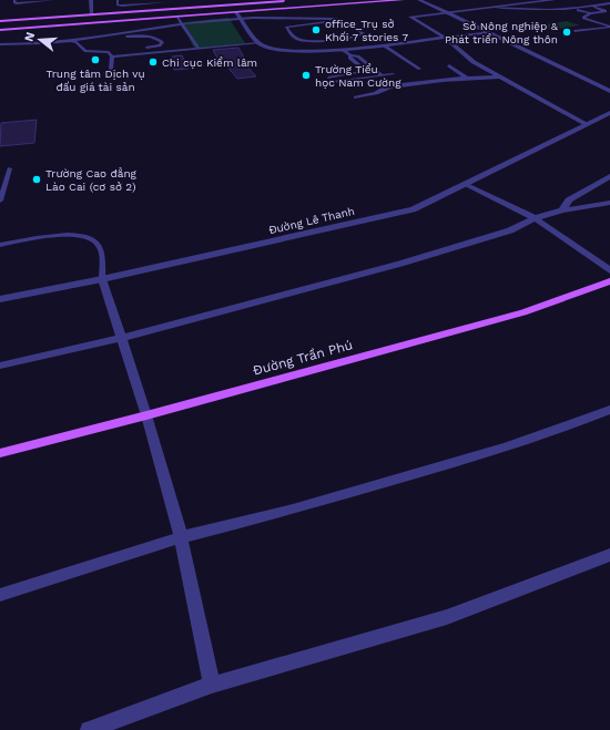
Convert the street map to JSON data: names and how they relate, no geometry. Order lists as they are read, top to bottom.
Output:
{
  "streets": {
    "main road": ["Đường Trần Phú"],
    "street": ["Đường Lê Thanh"]
  },
  "places": [
    "office_Trụ sở Khối 7 stories 7",
    "Sở Nông nghiệp & Phát triển Nông thôn",
    "Trung tâm Dịch vụ đấu giá tài sản",
    "Chi cục Kiểm lâm",
    "Trường Tiểu học Nam Cường",
    "Trường Cao đẳng Lào Cai (cơ sở 2)"
  ],
  "north": "left"
}
